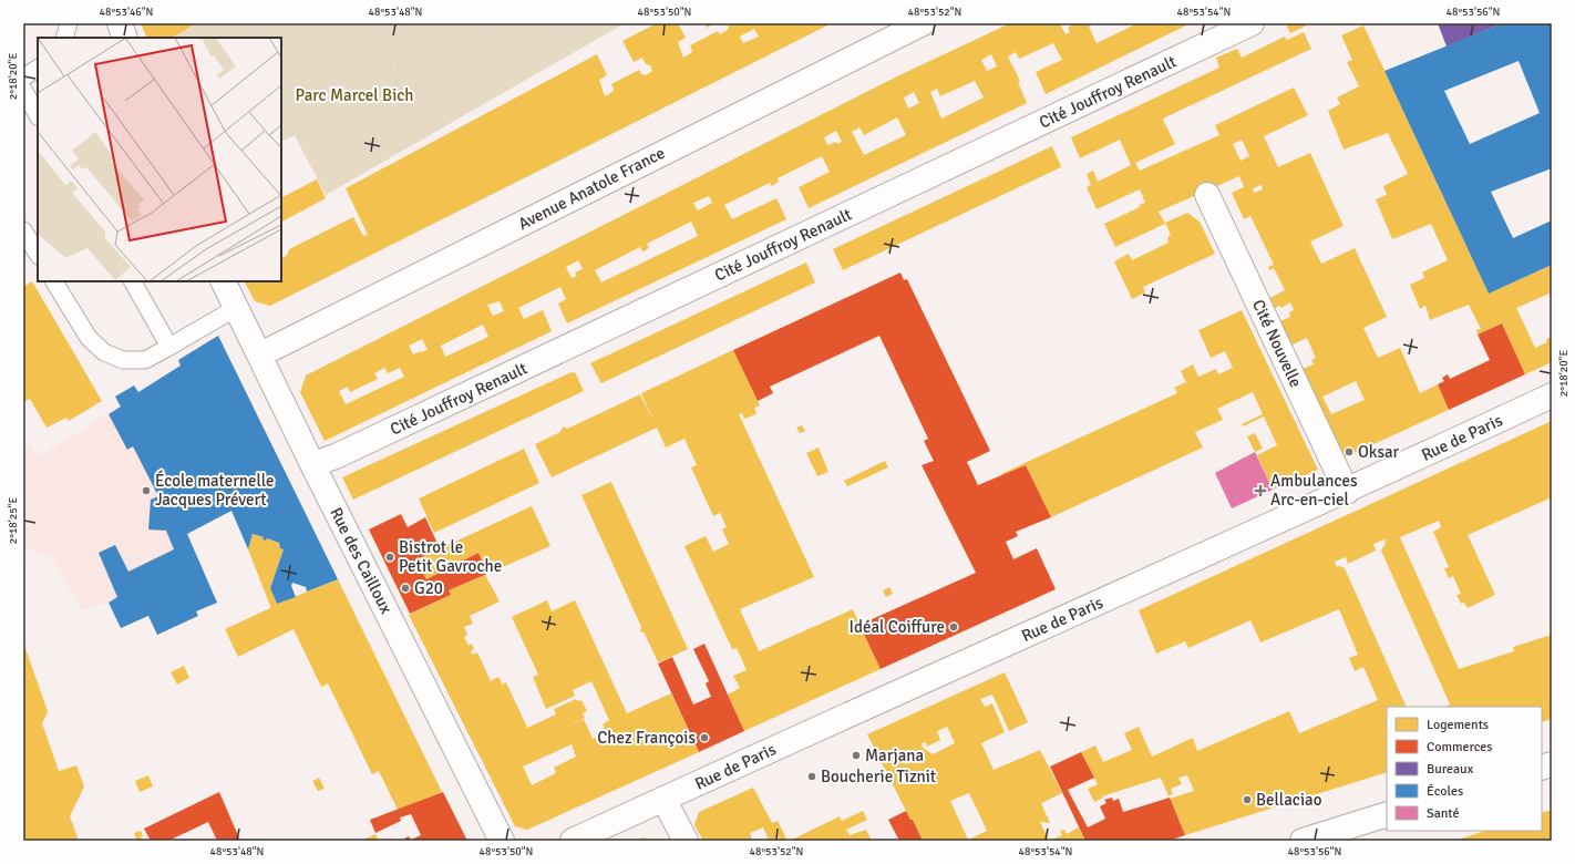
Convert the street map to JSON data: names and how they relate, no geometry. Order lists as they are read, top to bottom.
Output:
{
  "streets": {
    "street": [
      "Cité Jouffroy Renault",
      "Avenue Anatole France",
      "Cité Nouvelle",
      "Rue de Paris",
      "Rue des Cailloux"
    ]
  },
  "crossings": [
    ["Cité Jouffroy Renault", "Rue des Cailloux"],
    ["Avenue Anatole France", "Rue des Cailloux"],
    ["Cité Nouvelle", "Rue de Paris"]
  ],
  "parks": ["Parc Marcel Bich"],
  "places": {
    "other": [
      "Oksar",
      "École maternelle Jacques Prévert",
      "Bistrot le Petit Gavroche",
      "G20",
      "Idéal Coiffure",
      "Chez François",
      "Marjana",
      "Boucherie Tiznit",
      "Bellaciao"
    ],
    "health": ["Ambulances Arc-en-ciel"]
  },
  "legend": [
    "Logements",
    "Commerces",
    "Bureaux",
    "Écoles",
    "Santé"
  ],
  "coordinates": [
    "48°53'46\"N",
    "48°53'48\"N",
    "48°53'50\"N",
    "48°53'52\"N",
    "48°53'54\"N",
    "48°53'56\"N",
    "2°18'20\"E",
    "2°18'25\"E"
  ]
}
